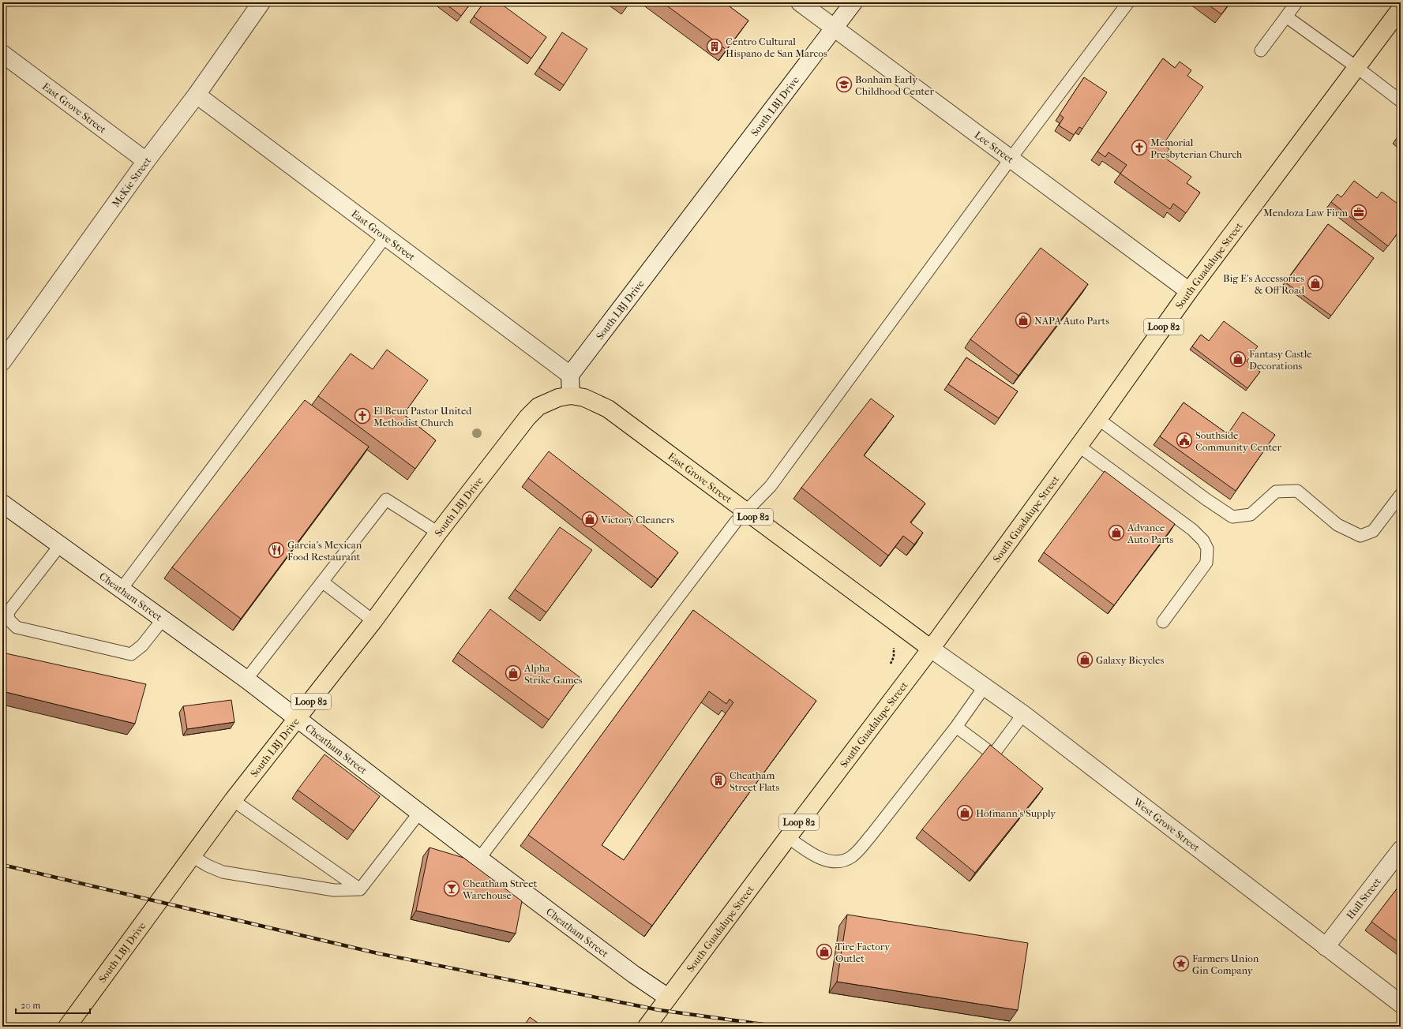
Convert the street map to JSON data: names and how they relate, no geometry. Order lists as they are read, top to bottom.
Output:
{
  "streets": {
    "main road": [
      "South LBJ Drive",
      "East Grove Street",
      "South Guadalupe Street",
      "Loop 82"
    ],
    "street": [
      "Lee Street",
      "McKie Street",
      "Cheatham Street",
      "West Grove Street",
      "Hull Street"
    ]
  },
  "crossings": [
    ["South LBJ Drive", "East Grove Street"],
    ["South LBJ Drive", "Lee Street"],
    ["South LBJ Drive", "Cheatham Street"],
    ["East Grove Street", "McKie Street"],
    ["East Grove Street", "South Guadalupe Street"],
    ["East Grove Street", "West Grove Street"],
    ["Lee Street", "South Guadalupe Street"],
    ["South Guadalupe Street", "Cheatham Street"],
    ["South Guadalupe Street", "West Grove Street"],
    ["West Grove Street", "Hull Street"]
  ],
  "places": {
    "building": ["Centro Cultural Hispano de San Marcos", "Cheatham Street Flats"],
    "school or university": ["Bonham Early Childhood Center"],
    "church": ["Memorial Presbyterian Church", "El Beun Pastor United Methodist Church"],
    "office": ["Mendoza Law Firm"],
    "shop": [
      "Big E's Accessories & Off Road",
      "NAPA Auto Parts",
      "Fantasy Castle Decorations",
      "Victory Cleaners",
      "Advance Auto Parts",
      "Galaxy Bicycles",
      "Alpha Strike Games",
      "Hofmann's Supply",
      "Tire Factory Outlet"
    ],
    "public building": ["Southside Community Center"],
    "restaurant": ["Garcia's Mexican Food Restaurant"],
    "bar": ["Cheatham Street Warehouse"],
    "place": ["Farmers Union Gin Company"]
  },
  "scale_bar": "20 m"
}
